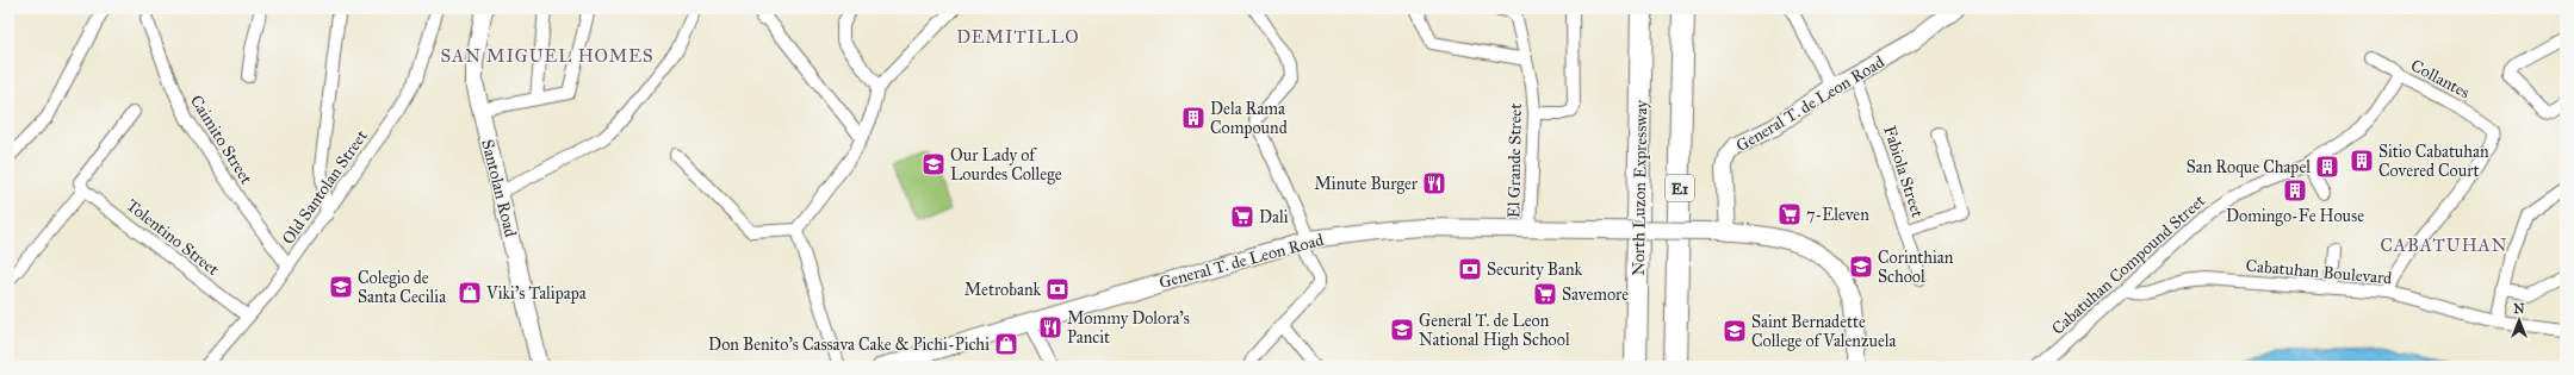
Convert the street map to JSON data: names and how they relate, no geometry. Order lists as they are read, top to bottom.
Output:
{
  "streets": {
    "highway": ["North Luzon Expressway", "E1"],
    "main road": ["General T. de Leon Road", "Santolan Road"],
    "street": [
      "Collantes",
      "Caimito Street",
      "El Grande Street",
      "Fabiola Street",
      "Old Santolan Street",
      "Tolentino Street",
      "Cabatuhan Compound Street",
      "Cabatuhan Boulevard"
    ]
  },
  "crossings": [
    ["Collantes", "Cabatuhan Compound Street"],
    ["Collantes", "Cabatuhan Boulevard"],
    ["General T. de Leon Road", "El Grande Street"],
    ["General T. de Leon Road", "Fabiola Street"],
    ["Caimito Street", "Old Santolan Street"],
    ["Old Santolan Street", "Tolentino Street"],
    ["Cabatuhan Compound Street", "Cabatuhan Boulevard"]
  ],
  "districts": ["DEMITILLO", "SAN MIGUEL HOMES", "CABATUHAN"],
  "places": {
    "building": [
      "Dela Rama Compound",
      "Sitio Cabatuhan Covered Court",
      "San Roque Chapel",
      "Domingo-Fe House"
    ],
    "school or university": [
      "Our Lady of Lourdes College",
      "Corinthian School",
      "Colegio de Santa Cecilia",
      "General T. de Leon National High School",
      "Saint Bernadette College of Valenzuela"
    ],
    "restaurant": ["Minute Burger", "Mommy Dolora's Pancit"],
    "supermarket": ["7-Eleven", "Dali", "Savemore"],
    "bank": ["Security Bank", "Metrobank"],
    "shop": ["Viki's Talipapa", "Don Benito's Cassava Cake & Pichi-Pichi"]
  },
  "north": "top"
}
